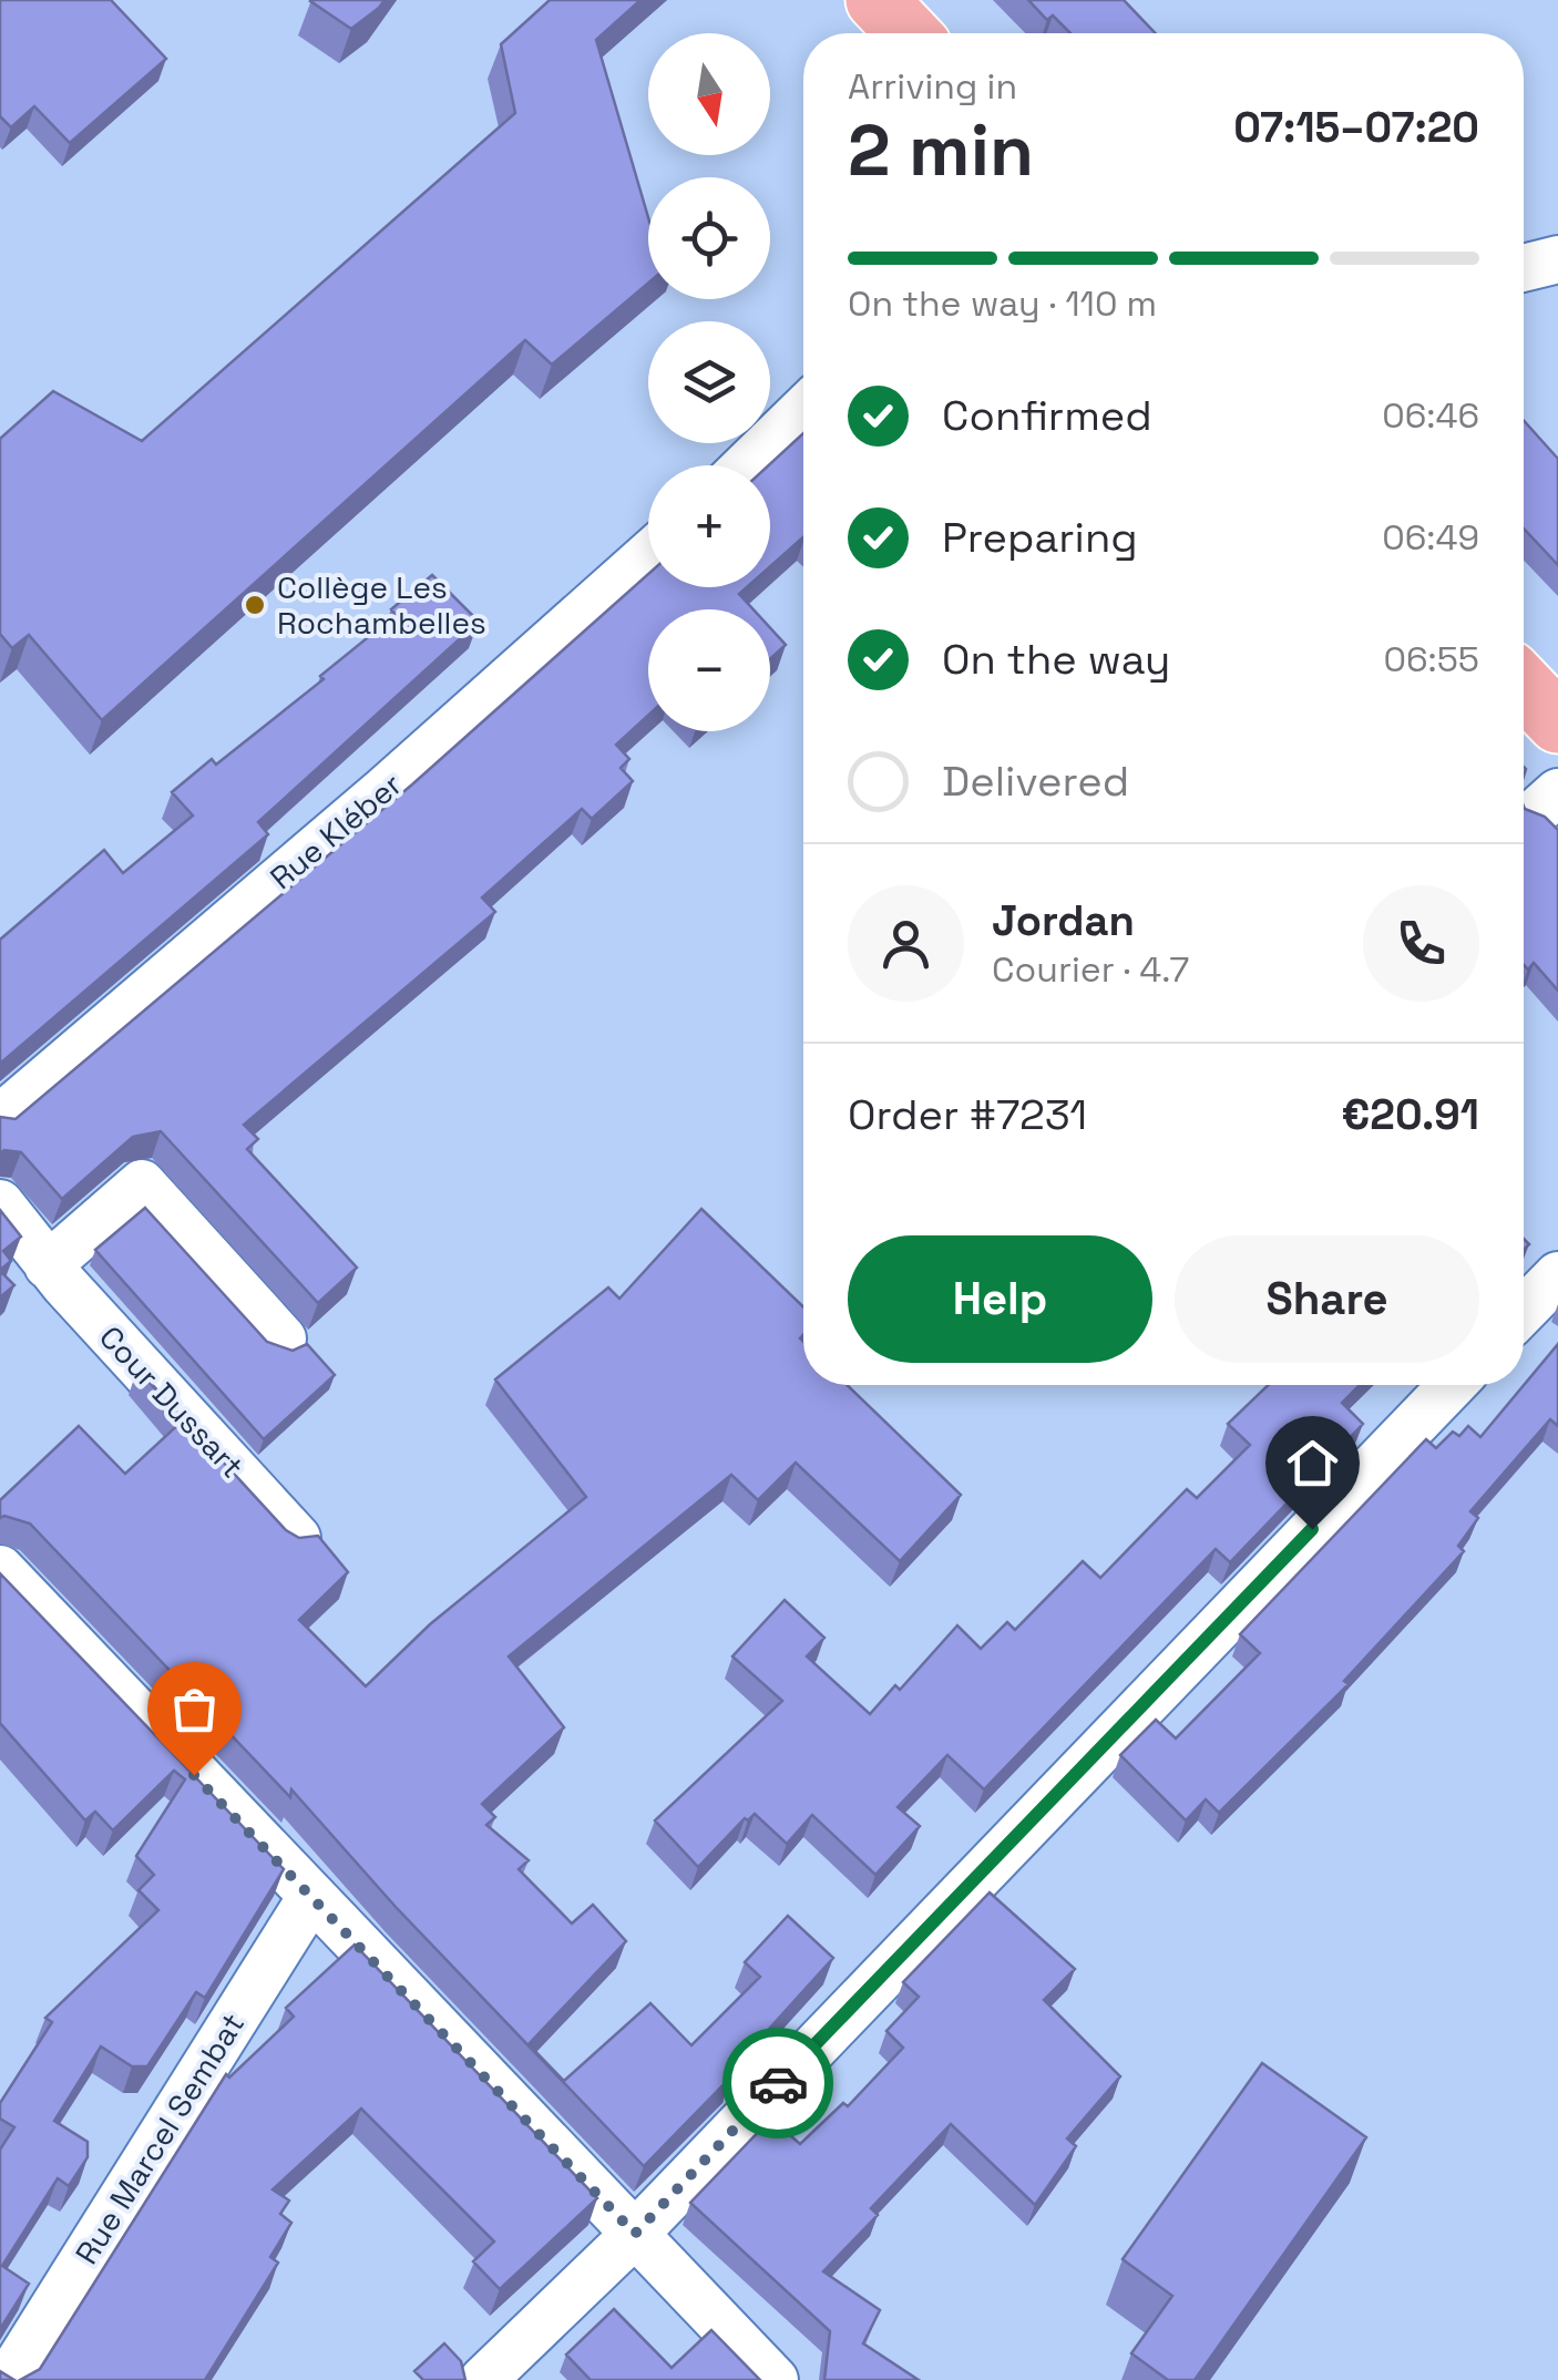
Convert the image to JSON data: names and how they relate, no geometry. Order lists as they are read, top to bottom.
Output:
{
  "streets": {
    "street": ["Rue Kléber", "Cour Dussart", "Rue Marcel Sembat"]
  },
  "places": ["Collège Les Rochambelles"],
  "north": "bottom",
  "page": {
    "map_buttons": ["+", "−"],
    "heading": ["2 min", "Arriving in", "07:15–07:20"],
    "panel": [
      "Jordan",
      "Courier · 4.7",
      "Order #7231",
      "€20.91"
    ],
    "bar": "On the way · 110 m",
    "list": [
      ["Confirmed", "06:46"],
      ["Preparing", "06:49"],
      ["On the way", "06:55"],
      "Delivered"
    ],
    "buttons": ["Help", "Share"]
  }
}
